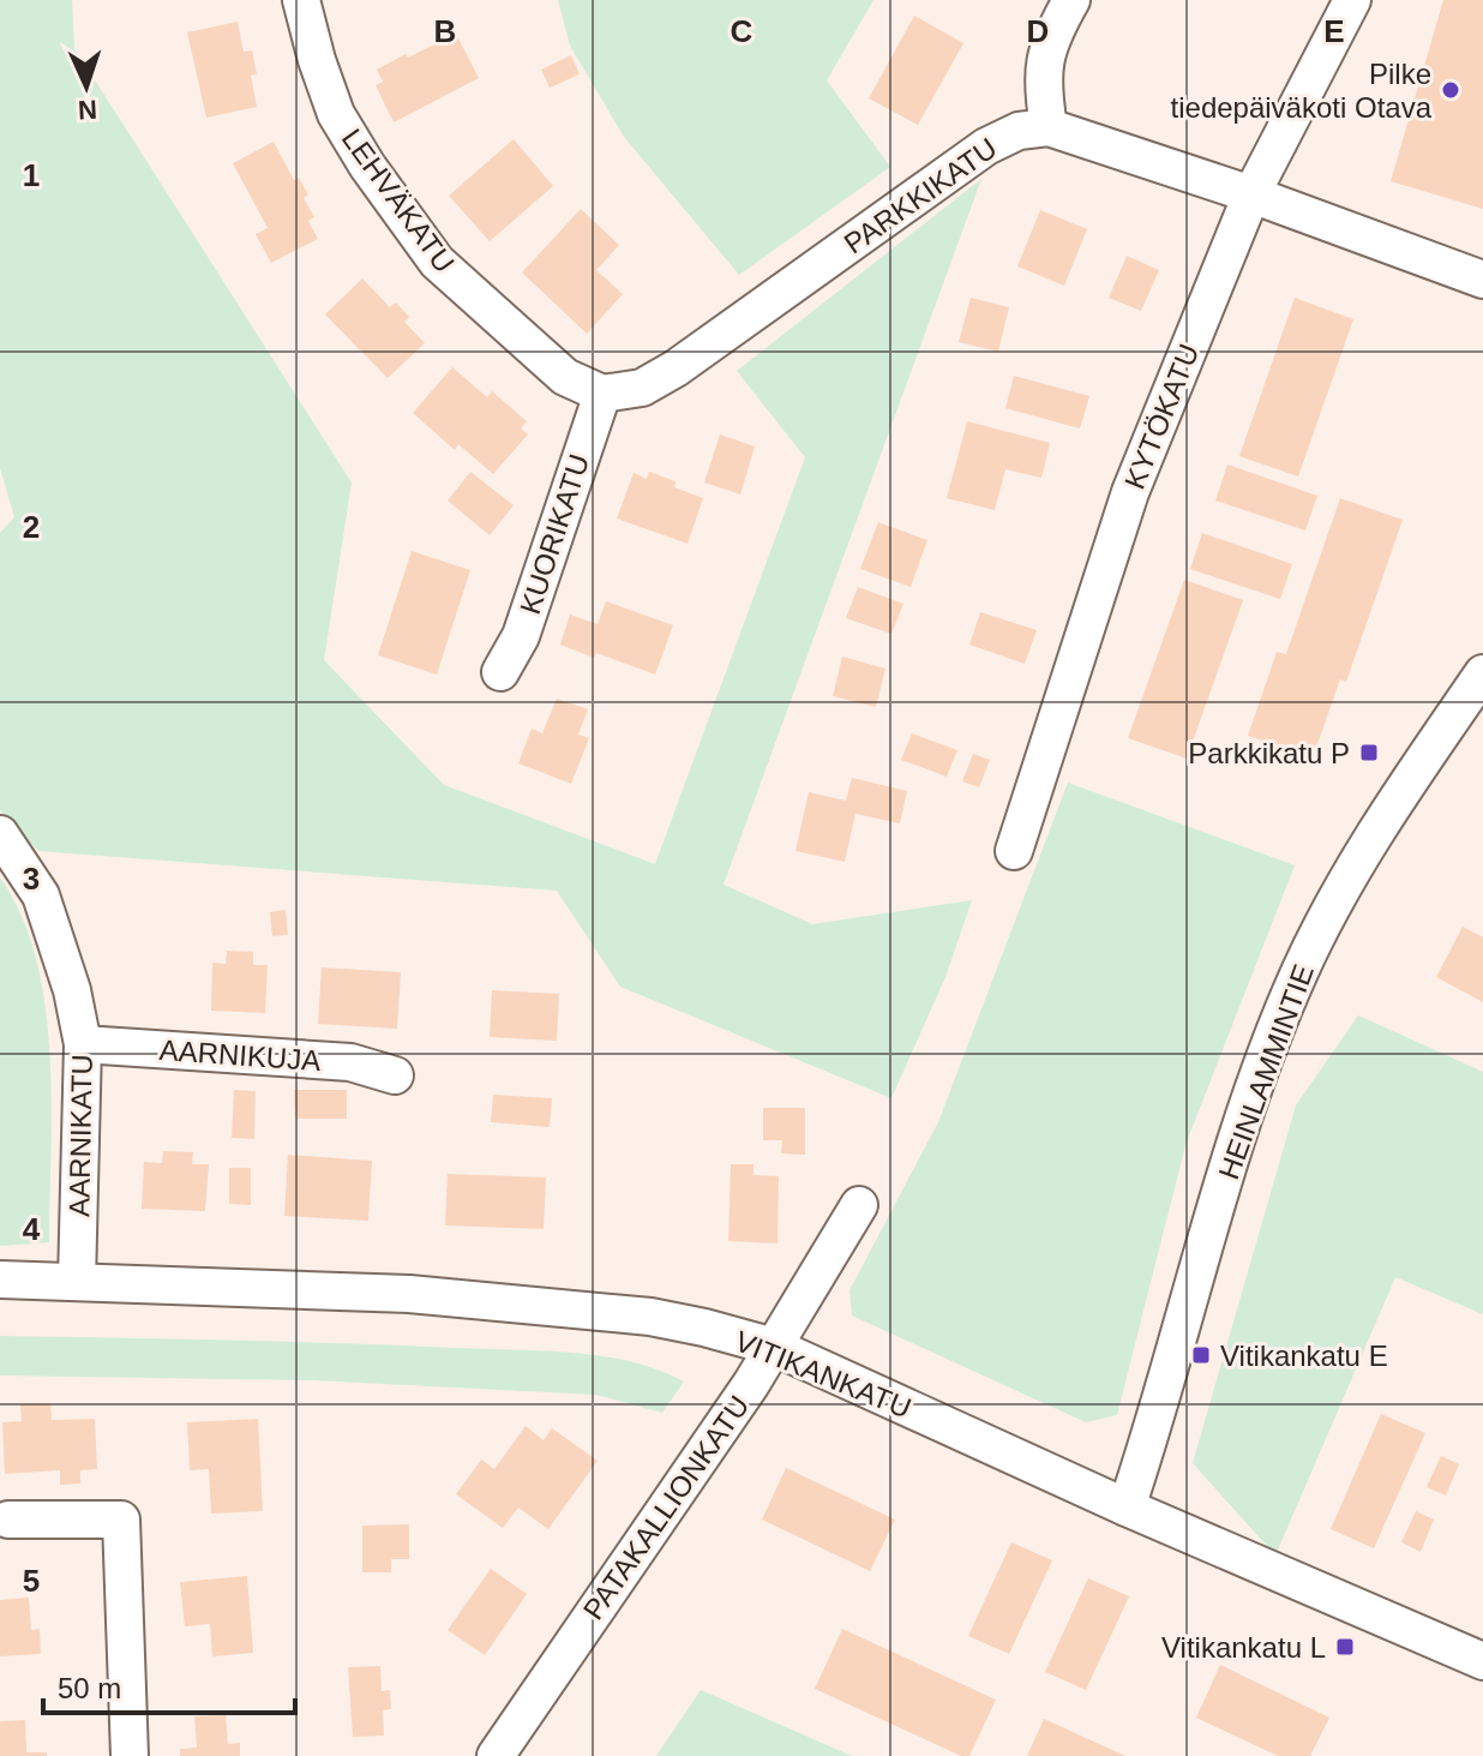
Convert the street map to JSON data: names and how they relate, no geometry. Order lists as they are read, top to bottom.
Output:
{
  "streets": {
    "street": [
      "PARKKIKATU",
      "LEHVÄKATU",
      "KYTÖKATU",
      "KUORIKATU",
      "AARNIKUJA",
      "HEINLAMMINTIE",
      "AARNIKATU",
      "VITIKANKATU",
      "PATAKALLIONKATU"
    ]
  },
  "crossings": [
    ["PARKKIKATU", "LEHVÄKATU"],
    ["PARKKIKATU", "KUORIKATU"],
    ["LEHVÄKATU", "KUORIKATU"],
    ["AARNIKUJA", "AARNIKATU"],
    ["HEINLAMMINTIE", "VITIKANKATU"],
    ["AARNIKATU", "VITIKANKATU"],
    ["VITIKANKATU", "PATAKALLIONKATU"]
  ],
  "places": {
    "other": ["Pilke tiedepäiväkoti Otava"],
    "transit": ["Parkkikatu P", "Vitikankatu E", "Vitikankatu L"]
  },
  "scale_bar": "50 m",
  "north": "bottom",
  "grid": {
    "columns": [
      "B",
      "C",
      "D",
      "E"
    ],
    "rows": [
      "1",
      "2",
      "3",
      "4",
      "5"
    ]
  }
}
